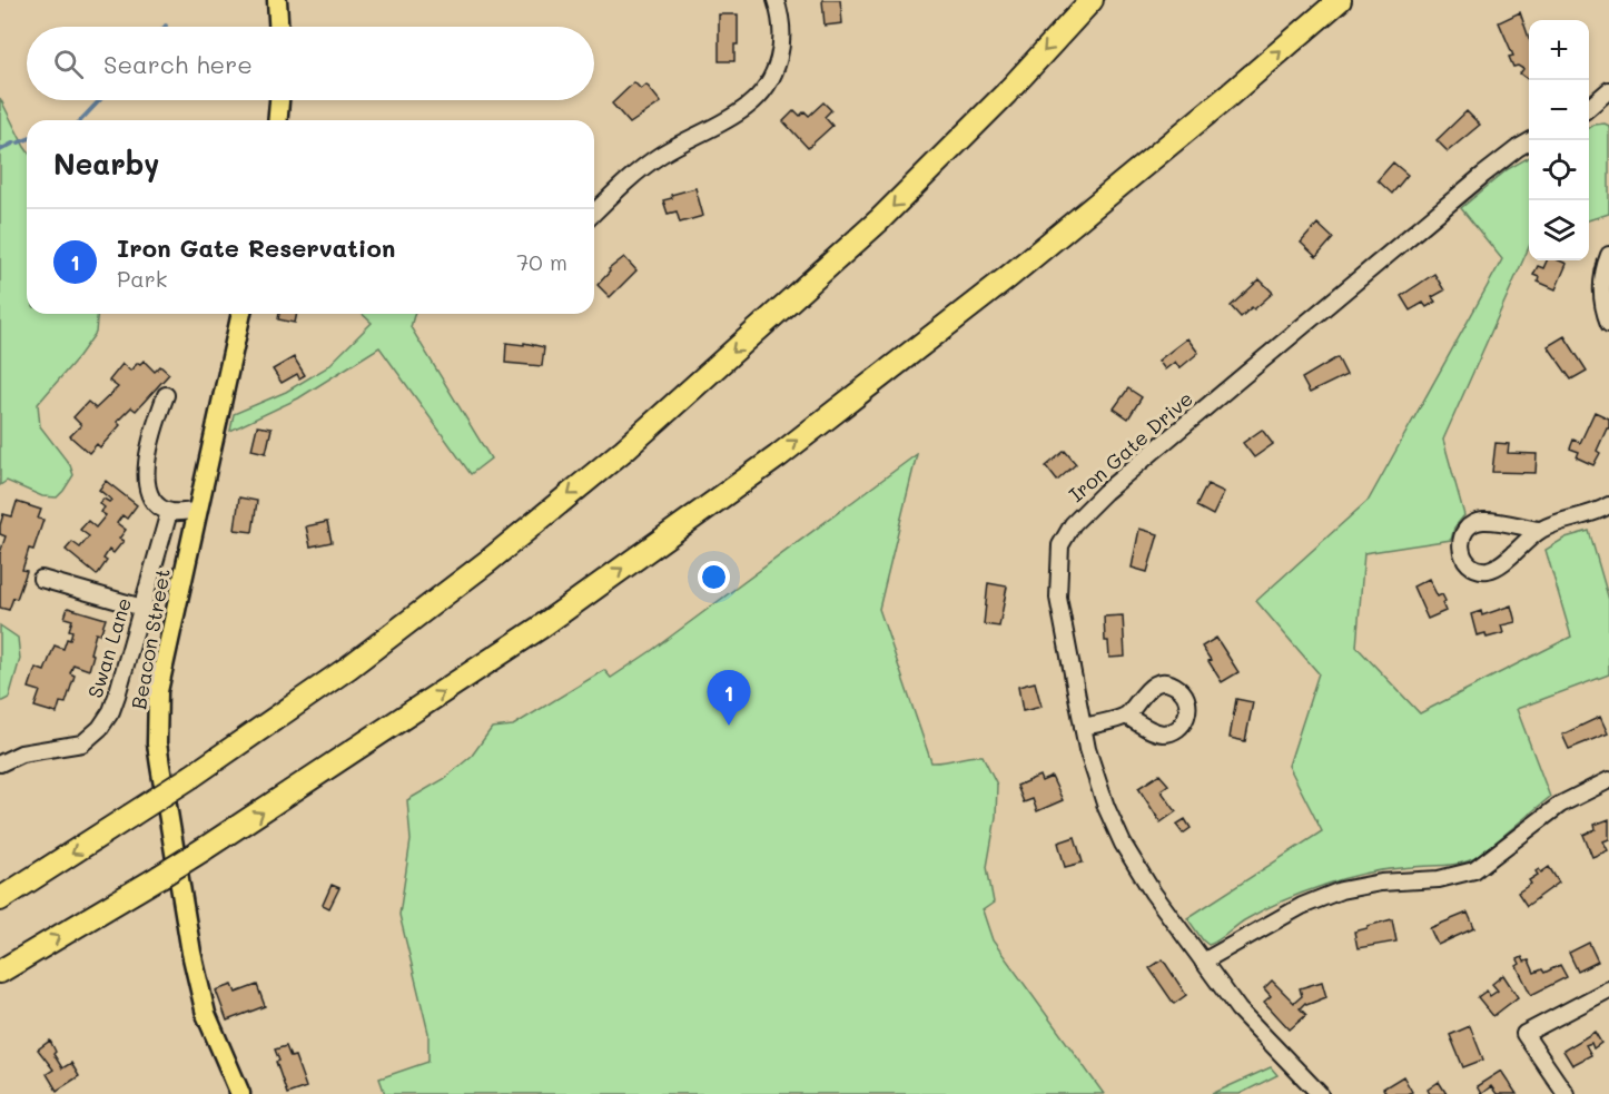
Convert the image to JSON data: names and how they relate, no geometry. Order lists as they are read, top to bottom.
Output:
{
  "streets": {
    "main road": ["Beacon Street"],
    "street": ["Iron Gate Drive", "Swan Lane"]
  },
  "page": {
    "map_buttons": ["+", "−"],
    "search": "Search here",
    "heading": "Nearby",
    "list": [
      {
        "mark": "1",
        "name": "Iron Gate Reservation",
        "note": "Park",
        "value": "70 m"
      }
    ],
    "pins": "1"
  }
}
